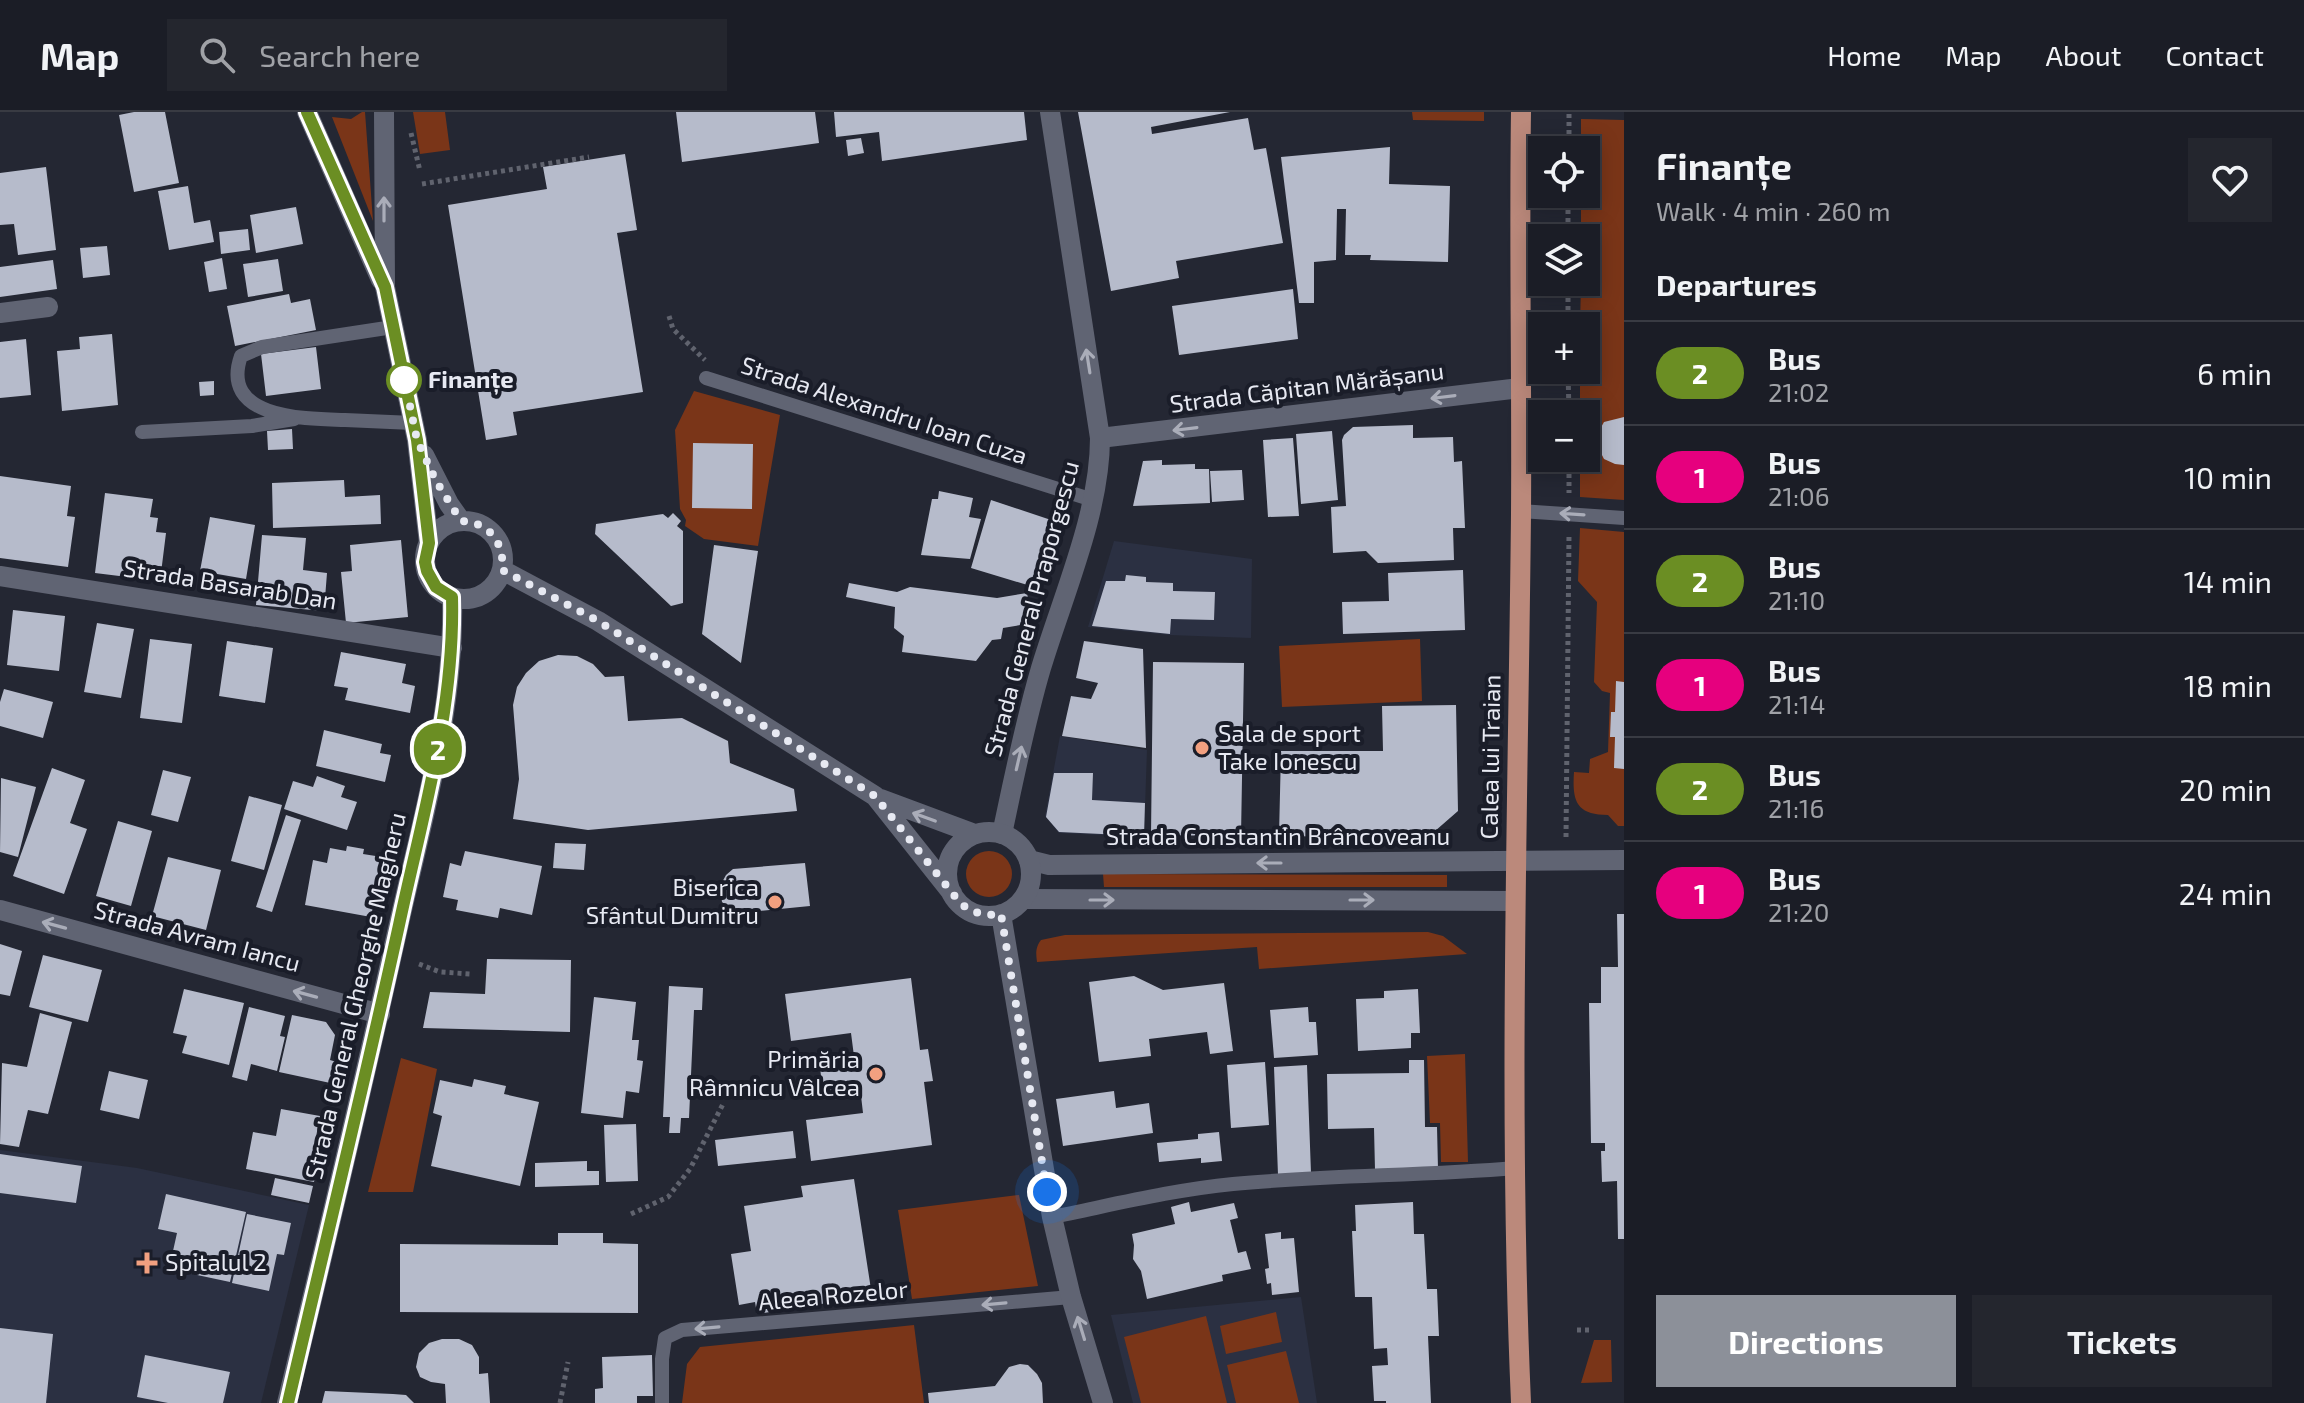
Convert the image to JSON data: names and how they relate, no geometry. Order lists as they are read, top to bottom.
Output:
{
  "streets": {
    "main road": ["Calea lui Traian"],
    "street": [
      "Strada Căpitan Mărășanu",
      "Strada Basarab Dan",
      "Strada General Praporgescu",
      "Strada Constantin Brâncoveanu",
      "Strada Avram Iancu",
      "Strada General Gheorghe Magheru"
    ],
    "lane": ["Strada Alexandru Ioan Cuza", "Aleea Rozelor"]
  },
  "crossings": [
    ["Strada Căpitan Mărășanu", "Strada General Praporgescu"],
    ["Strada Căpitan Mărășanu", "Calea lui Traian"],
    ["Strada Alexandru Ioan Cuza", "Strada General Praporgescu"],
    ["Strada Basarab Dan", "Strada General Gheorghe Magheru"],
    ["Strada General Praporgescu", "Strada Constantin Brâncoveanu"],
    ["Calea lui Traian", "Strada Constantin Brâncoveanu"],
    ["Strada Avram Iancu", "Strada General Gheorghe Magheru"]
  ],
  "one_way": [
    "Strada Căpitan Mărășanu",
    "Strada General Praporgescu",
    "Strada Avram Iancu",
    "Aleea Rozelor"
  ],
  "places": {
    "other": [
      "Finanțe",
      "Sala de sport Take Ionescu",
      "Biserica Sfântul Dumitru",
      "Primăria Râmnicu Vâlcea"
    ],
    "health": ["Spitalul 2"]
  },
  "lines": ["bus line 2"],
  "page": {
    "header": "Map",
    "search": "Search here",
    "nav": [
      "Home",
      "Map",
      "About",
      "Contact"
    ],
    "on_map": "2",
    "heading": [
      ["Finanțe", "Walk · 4 min · 260 m"],
      "Departures"
    ],
    "map_buttons": ["+", "−"],
    "list": [
      {
        "mark": "2",
        "name": "Bus",
        "note": "21:02",
        "value": "6 min"
      },
      {
        "mark": "1",
        "name": "Bus",
        "note": "21:06",
        "value": "10 min"
      },
      {
        "mark": "2",
        "name": "Bus",
        "note": "21:10",
        "value": "14 min"
      },
      {
        "mark": "1",
        "name": "Bus",
        "note": "21:14",
        "value": "18 min"
      },
      {
        "mark": "2",
        "name": "Bus",
        "note": "21:16",
        "value": "20 min"
      },
      {
        "mark": "1",
        "name": "Bus",
        "note": "21:20",
        "value": "24 min"
      }
    ],
    "buttons": ["Directions", "Tickets"]
  }
}
